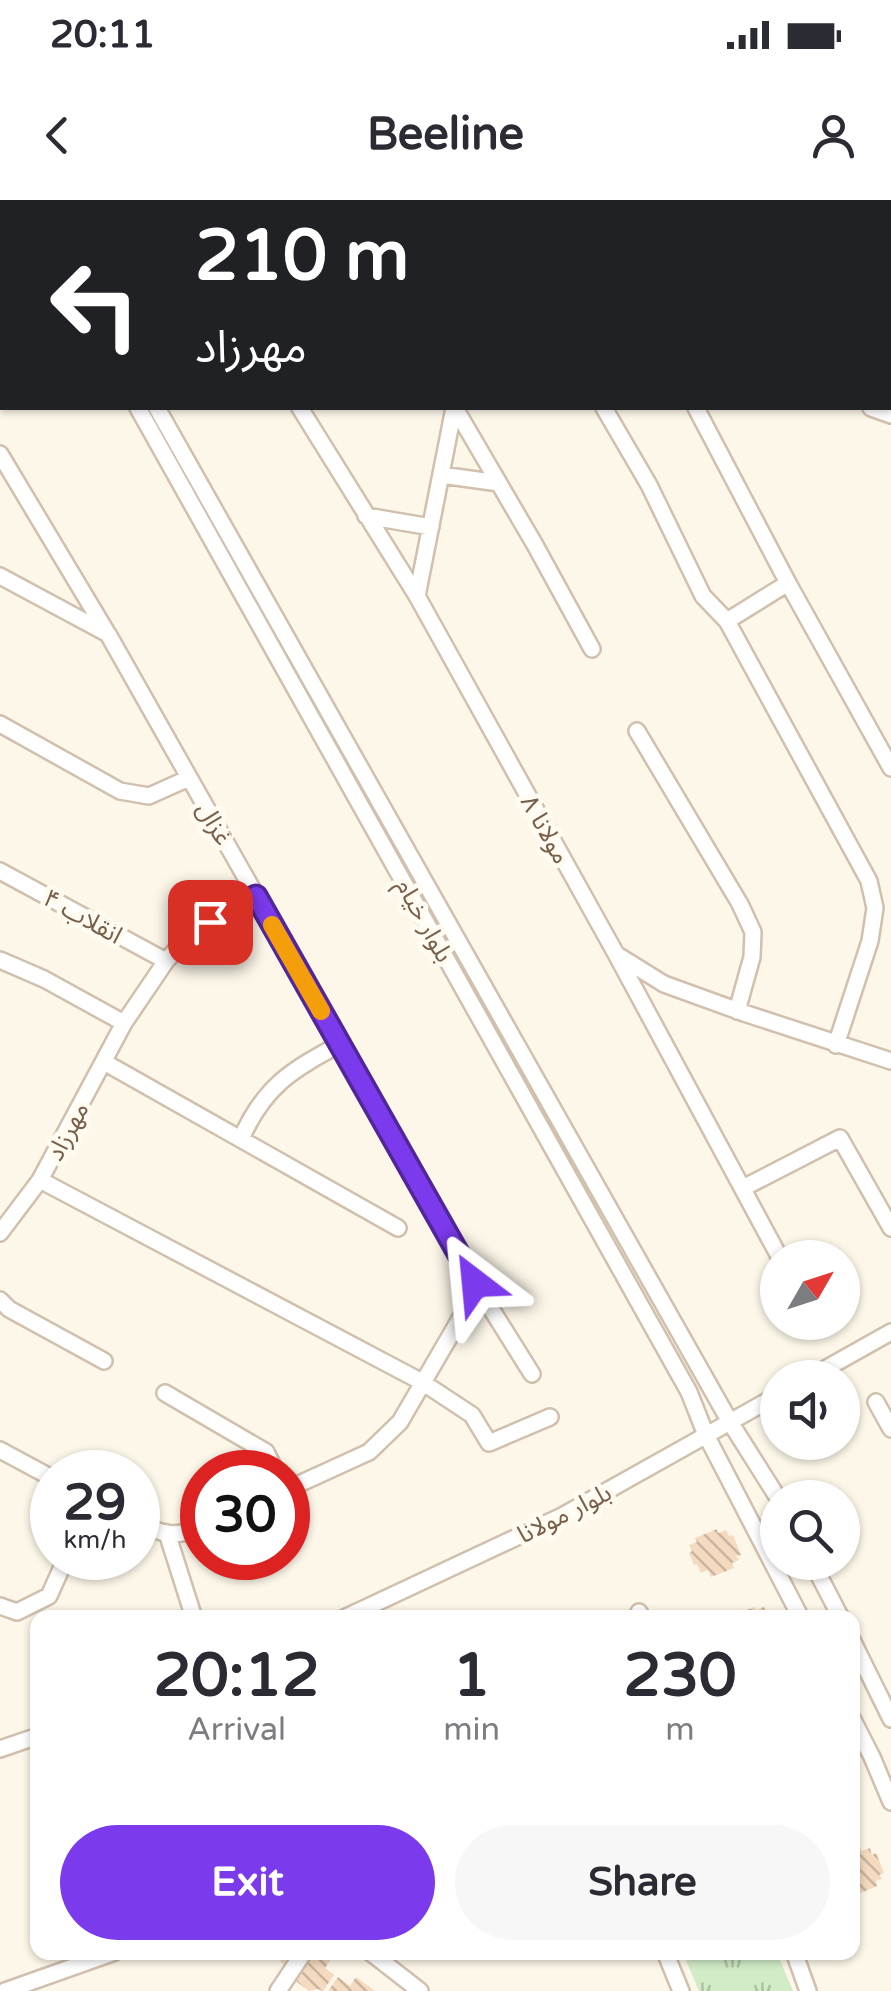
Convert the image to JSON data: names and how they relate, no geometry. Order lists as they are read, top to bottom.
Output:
{
  "streets": {
    "street": [
      "غزال",
      "مولانا ۸",
      "انقلاب ۴",
      "بلوار خیام",
      "مهرزاد",
      "بلوار مولانا"
    ]
  },
  "crossings": [
    ["غزال", "مهرزاد"],
    ["انقلاب ۴", "مهرزاد"],
    ["بلوار خیام", "بلوار مولانا"]
  ],
  "north": "top right",
  "page": {
    "status": "20:11",
    "header": "Beeline",
    "turn": ["210 m", "مهرزاد"],
    "speed": "29 km/h",
    "limit": "30",
    "eta": [
      "20:12",
      "Arrival",
      "1",
      "min",
      "230",
      "m"
    ],
    "buttons": ["Exit", "Share"]
  }
}
